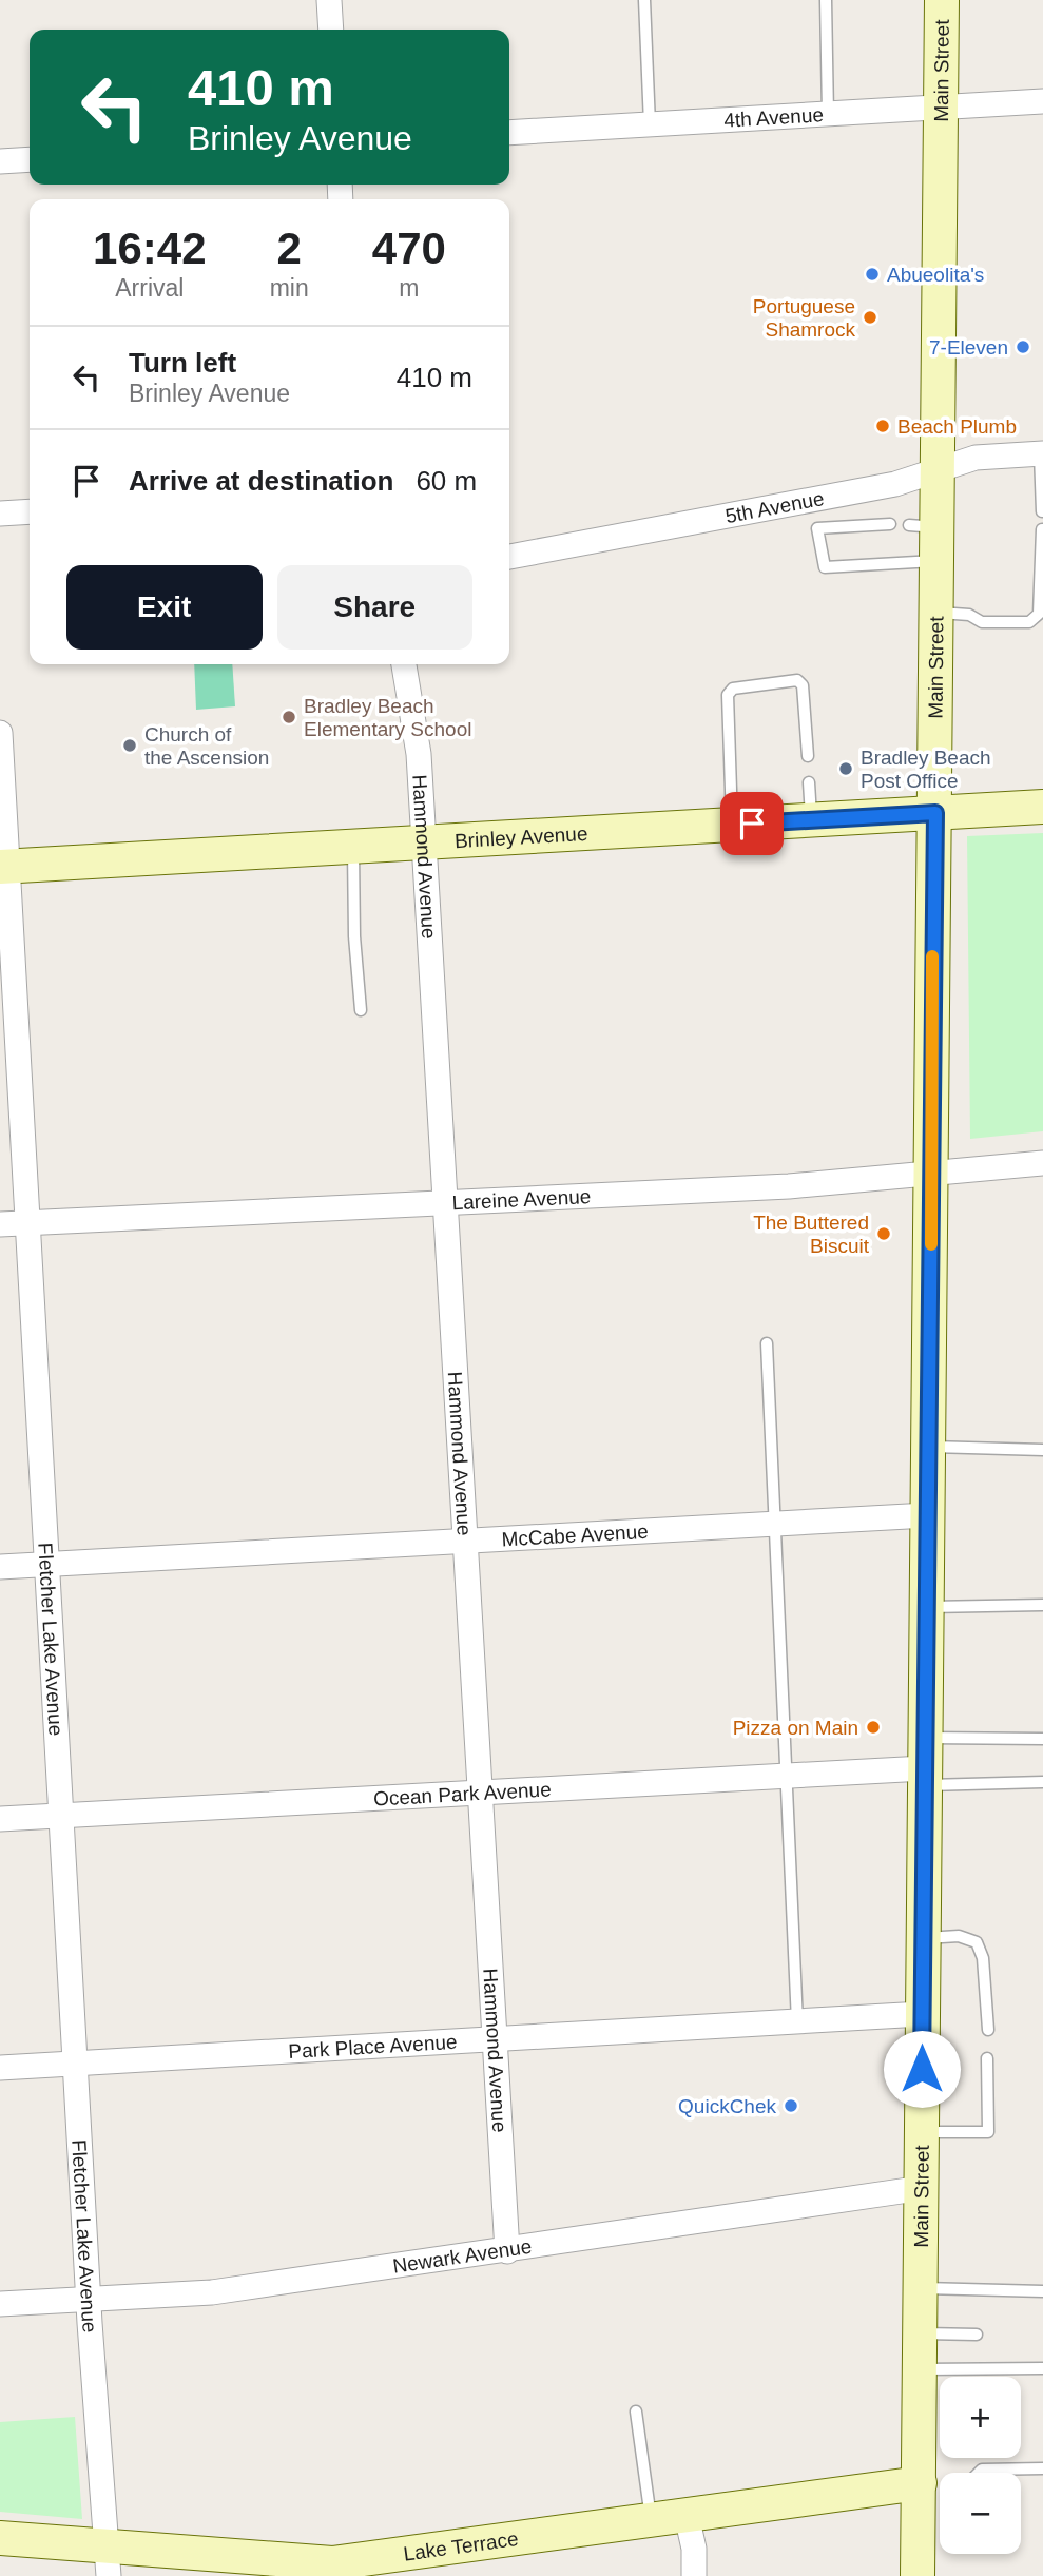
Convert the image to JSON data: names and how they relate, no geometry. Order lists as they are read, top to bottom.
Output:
{
  "streets": {
    "main road": ["Main Street", "Brinley Avenue", "Lake Terrace"],
    "street": [
      "4th Avenue",
      "5th Avenue",
      "Hammond Avenue",
      "Lareine Avenue",
      "McCabe Avenue",
      "Fletcher Lake Avenue",
      "Ocean Park Avenue",
      "Park Place Avenue",
      "Newark Avenue"
    ]
  },
  "crossings": [
    ["Main Street", "4th Avenue"],
    ["Main Street", "5th Avenue"],
    ["Main Street", "Brinley Avenue"],
    ["Main Street", "Lareine Avenue"],
    ["Main Street", "McCabe Avenue"],
    ["Main Street", "Ocean Park Avenue"],
    ["Main Street", "Park Place Avenue"],
    ["Main Street", "Newark Avenue"],
    ["Main Street", "Lake Terrace"],
    ["Brinley Avenue", "Hammond Avenue"],
    ["Brinley Avenue", "Fletcher Lake Avenue"],
    ["Hammond Avenue", "Lareine Avenue"],
    ["Hammond Avenue", "McCabe Avenue"],
    ["Hammond Avenue", "Ocean Park Avenue"],
    ["Hammond Avenue", "Park Place Avenue"],
    ["Hammond Avenue", "Newark Avenue"],
    ["Lareine Avenue", "Fletcher Lake Avenue"],
    ["McCabe Avenue", "Fletcher Lake Avenue"],
    ["Fletcher Lake Avenue", "Ocean Park Avenue"],
    ["Fletcher Lake Avenue", "Park Place Avenue"],
    ["Fletcher Lake Avenue", "Newark Avenue"],
    ["Fletcher Lake Avenue", "Lake Terrace"]
  ],
  "places": [
    "Abueolita's",
    "Portuguese Shamrock",
    "7-Eleven",
    "Beach Plumb",
    "Bradley Beach Elementary School",
    "Church of the Ascension",
    "Bradley Beach Post Office",
    "The Buttered Biscuit",
    "Pizza on Main",
    "QuickChek"
  ],
  "page": {
    "turn": ["410 m", "Brinley Avenue"],
    "eta": [
      "16:42",
      "Arrival",
      "2",
      "min",
      "470",
      "m"
    ],
    "list": [
      {
        "name": "Turn left",
        "note": "Brinley Avenue",
        "value": "410 m"
      },
      {
        "name": "Arrive at destination",
        "value": "60 m"
      }
    ],
    "buttons": ["Exit", "Share"],
    "map_buttons": ["+", "−"]
  }
}
